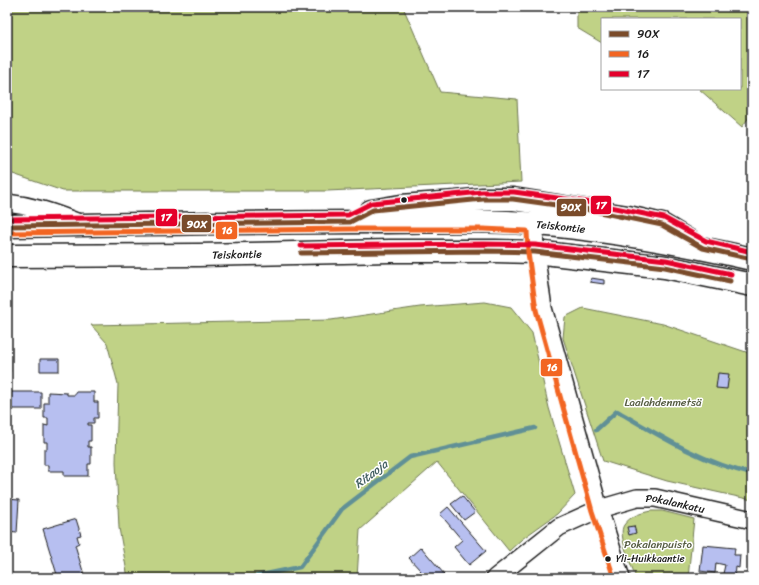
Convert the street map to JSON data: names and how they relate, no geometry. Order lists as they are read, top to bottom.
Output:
{
  "streets": {
    "highway": ["Teiskontie"],
    "street": ["Pokalankatu"]
  },
  "water": ["Ritaoja"],
  "parks": ["Laalahdenmetsä", "Pokalanpuisto"],
  "places": ["Yli-Huikkaantie"],
  "lines": ["transit line 17", "transit line 90X", "transit line 16"],
  "legend": ["90X", "16", "17"]
}
